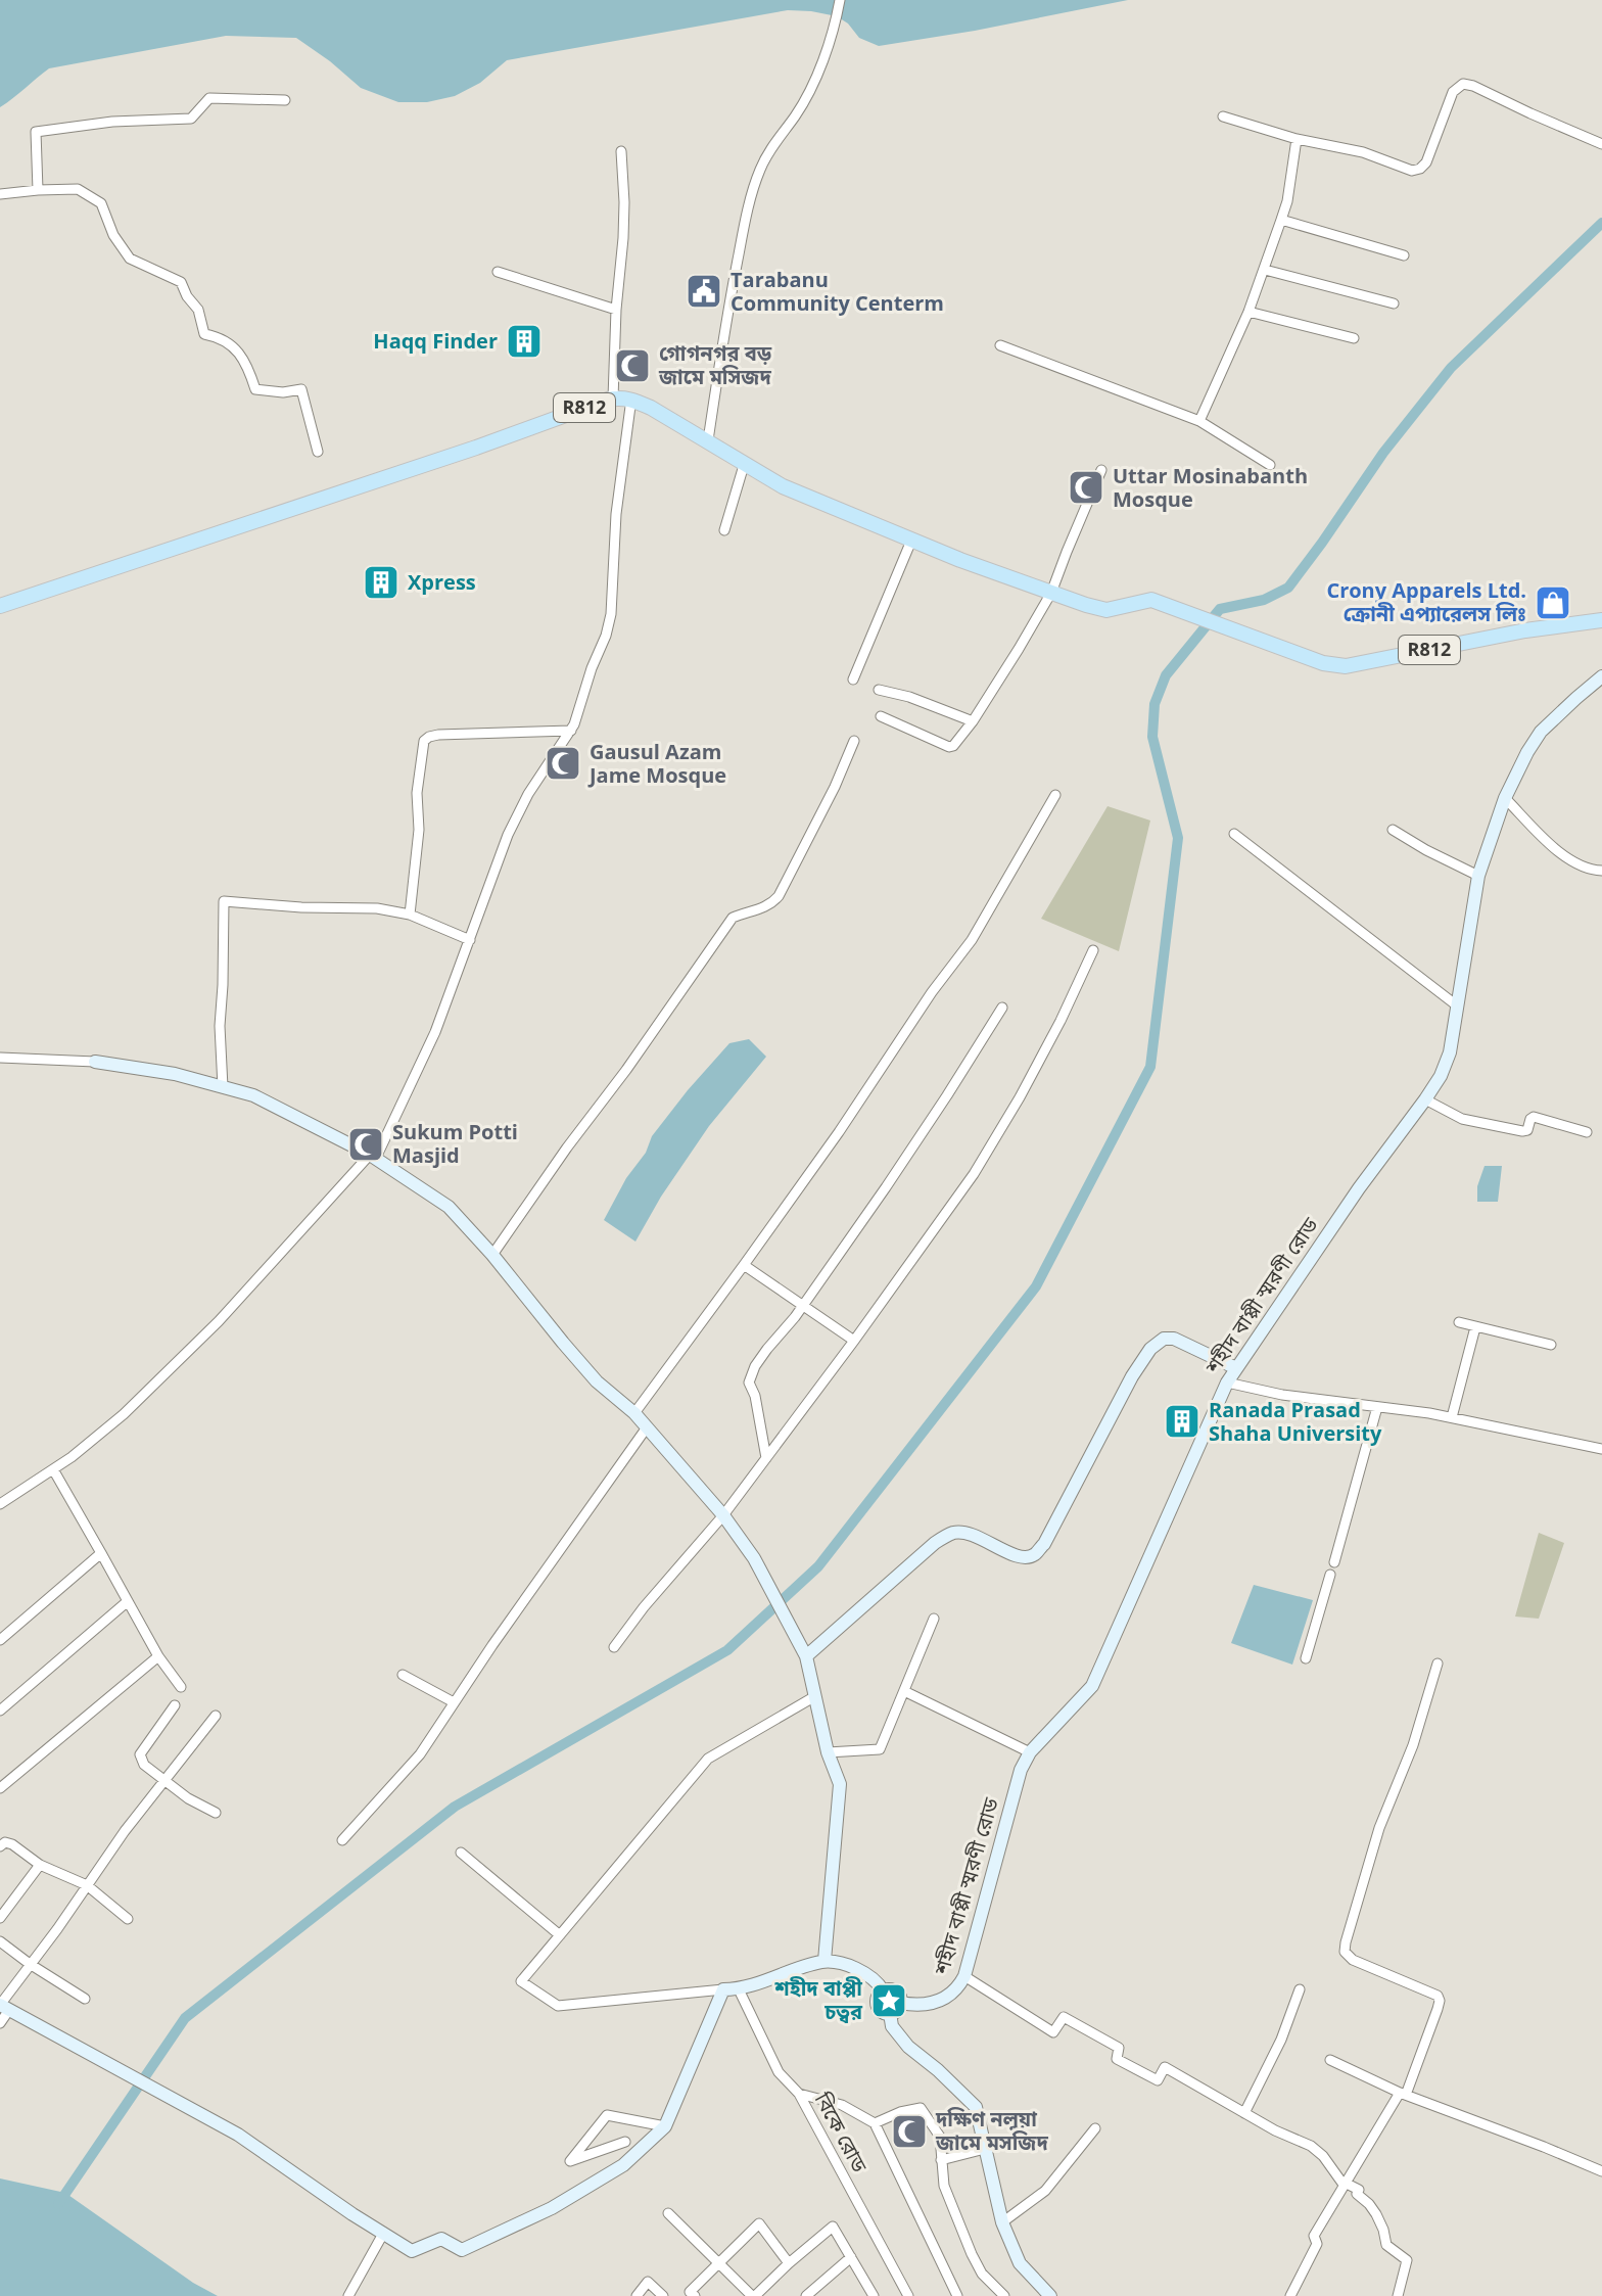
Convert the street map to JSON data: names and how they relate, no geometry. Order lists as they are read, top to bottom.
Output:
{
  "streets": {
    "main road": ["R812"],
    "street": ["শহীদ বাপ্পী স্মরণী রোড", "বিকে রোড"]
  },
  "places": {
    "public building": ["Tarabanu Community Centerm"],
    "building": ["Haqq Finder", "Xpress", "Ranada Prasad Shaha University"],
    "mosque": [
      "গোগনগর বড় জামে মসিজদ",
      "Uttar Mosinabanth Mosque",
      "Gausul Azam Jame Mosque",
      "Sukum Potti Masjid",
      "দক্ষিণ নলুয়া জামে মসজিদ"
    ],
    "shop": ["Crony Apparels Ltd. ক্রোনী এপ্যারেলস লিঃ"],
    "place": ["শহীদ বাপ্পী চত্বর"]
  }
}
